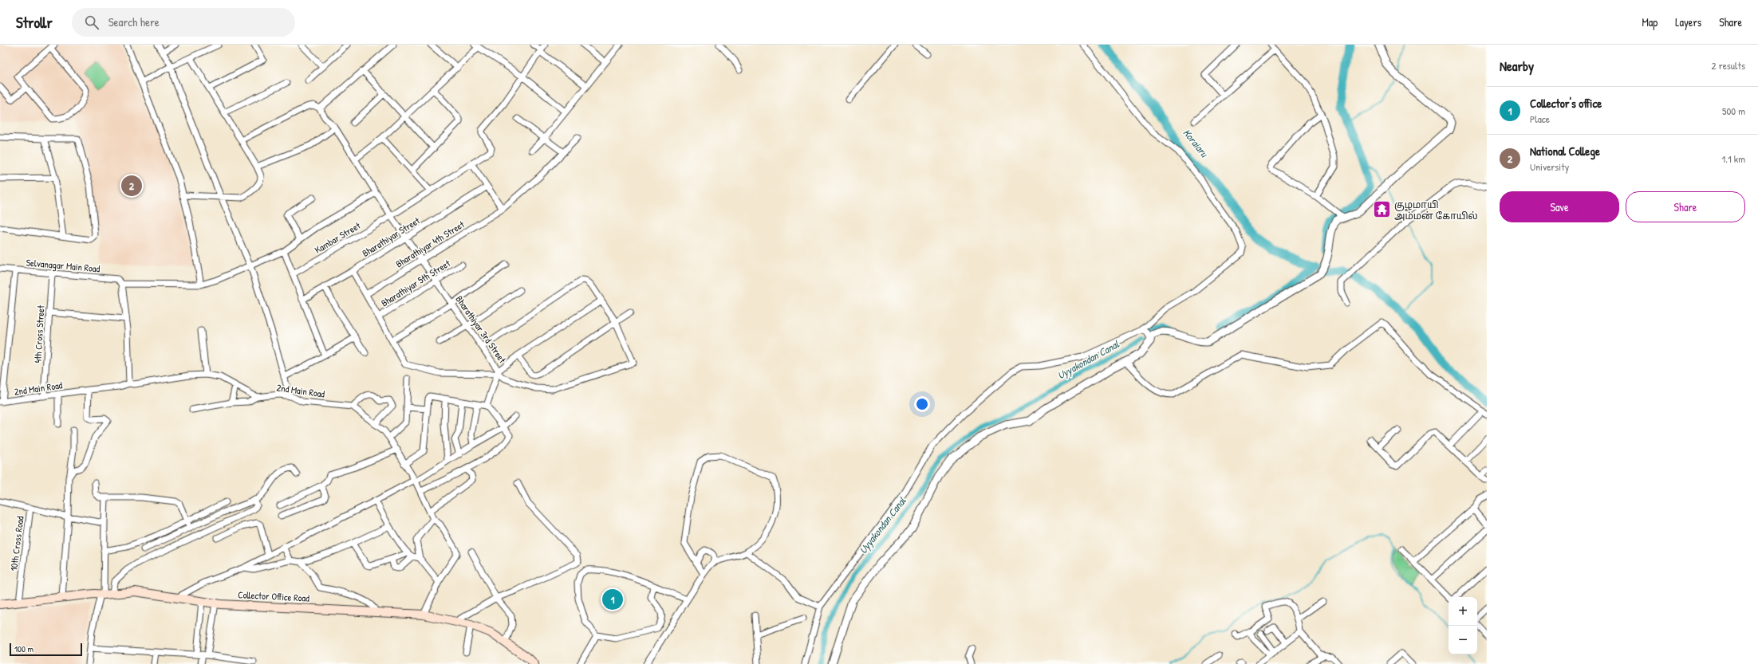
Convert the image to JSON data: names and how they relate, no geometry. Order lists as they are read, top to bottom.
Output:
{
  "streets": {
    "main road": ["Collector Office Road"],
    "street": [
      "Bharathiyar Street",
      "Kambar Street",
      "Bharathiyar 4th Street",
      "Selvanagar Main Road",
      "Bharathiyar 5th Street",
      "Bharathiyar 3rd Street",
      "4th Cross Street",
      "2nd Main Road",
      "10th Cross Road"
    ]
  },
  "crossings": [
    ["Bharathiyar Street", "Bharathiyar 3rd Street"],
    ["Kambar Street", "Bharathiyar 3rd Street"],
    ["Bharathiyar 4th Street", "Bharathiyar 3rd Street"],
    ["Selvanagar Main Road", "4th Cross Street"],
    ["Bharathiyar 5th Street", "Bharathiyar 3rd Street"],
    ["4th Cross Street", "2nd Main Road"],
    ["10th Cross Road", "Collector Office Road"]
  ],
  "water": ["Koraiaru", "Uyyakondan Canal"],
  "places": {
    "temple": ["குழமாயி அம்மன் கோயில்"]
  },
  "scale_bar": "100 m",
  "page": {
    "header": "Strollr",
    "search": "Search here",
    "nav": ["Map", "Layers", "Share"],
    "heading": ["Nearby", "2 results"],
    "list": [
      {
        "mark": "1",
        "name": "Collector's office",
        "note": "Place",
        "value": "500 m"
      },
      {
        "mark": "2",
        "name": "National College",
        "note": "University",
        "value": "1.1 km"
      }
    ],
    "pins": ["2", "1"],
    "buttons": ["Save", "Share"],
    "map_buttons": ["+", "−"],
    "scale": "100 m"
  }
}
